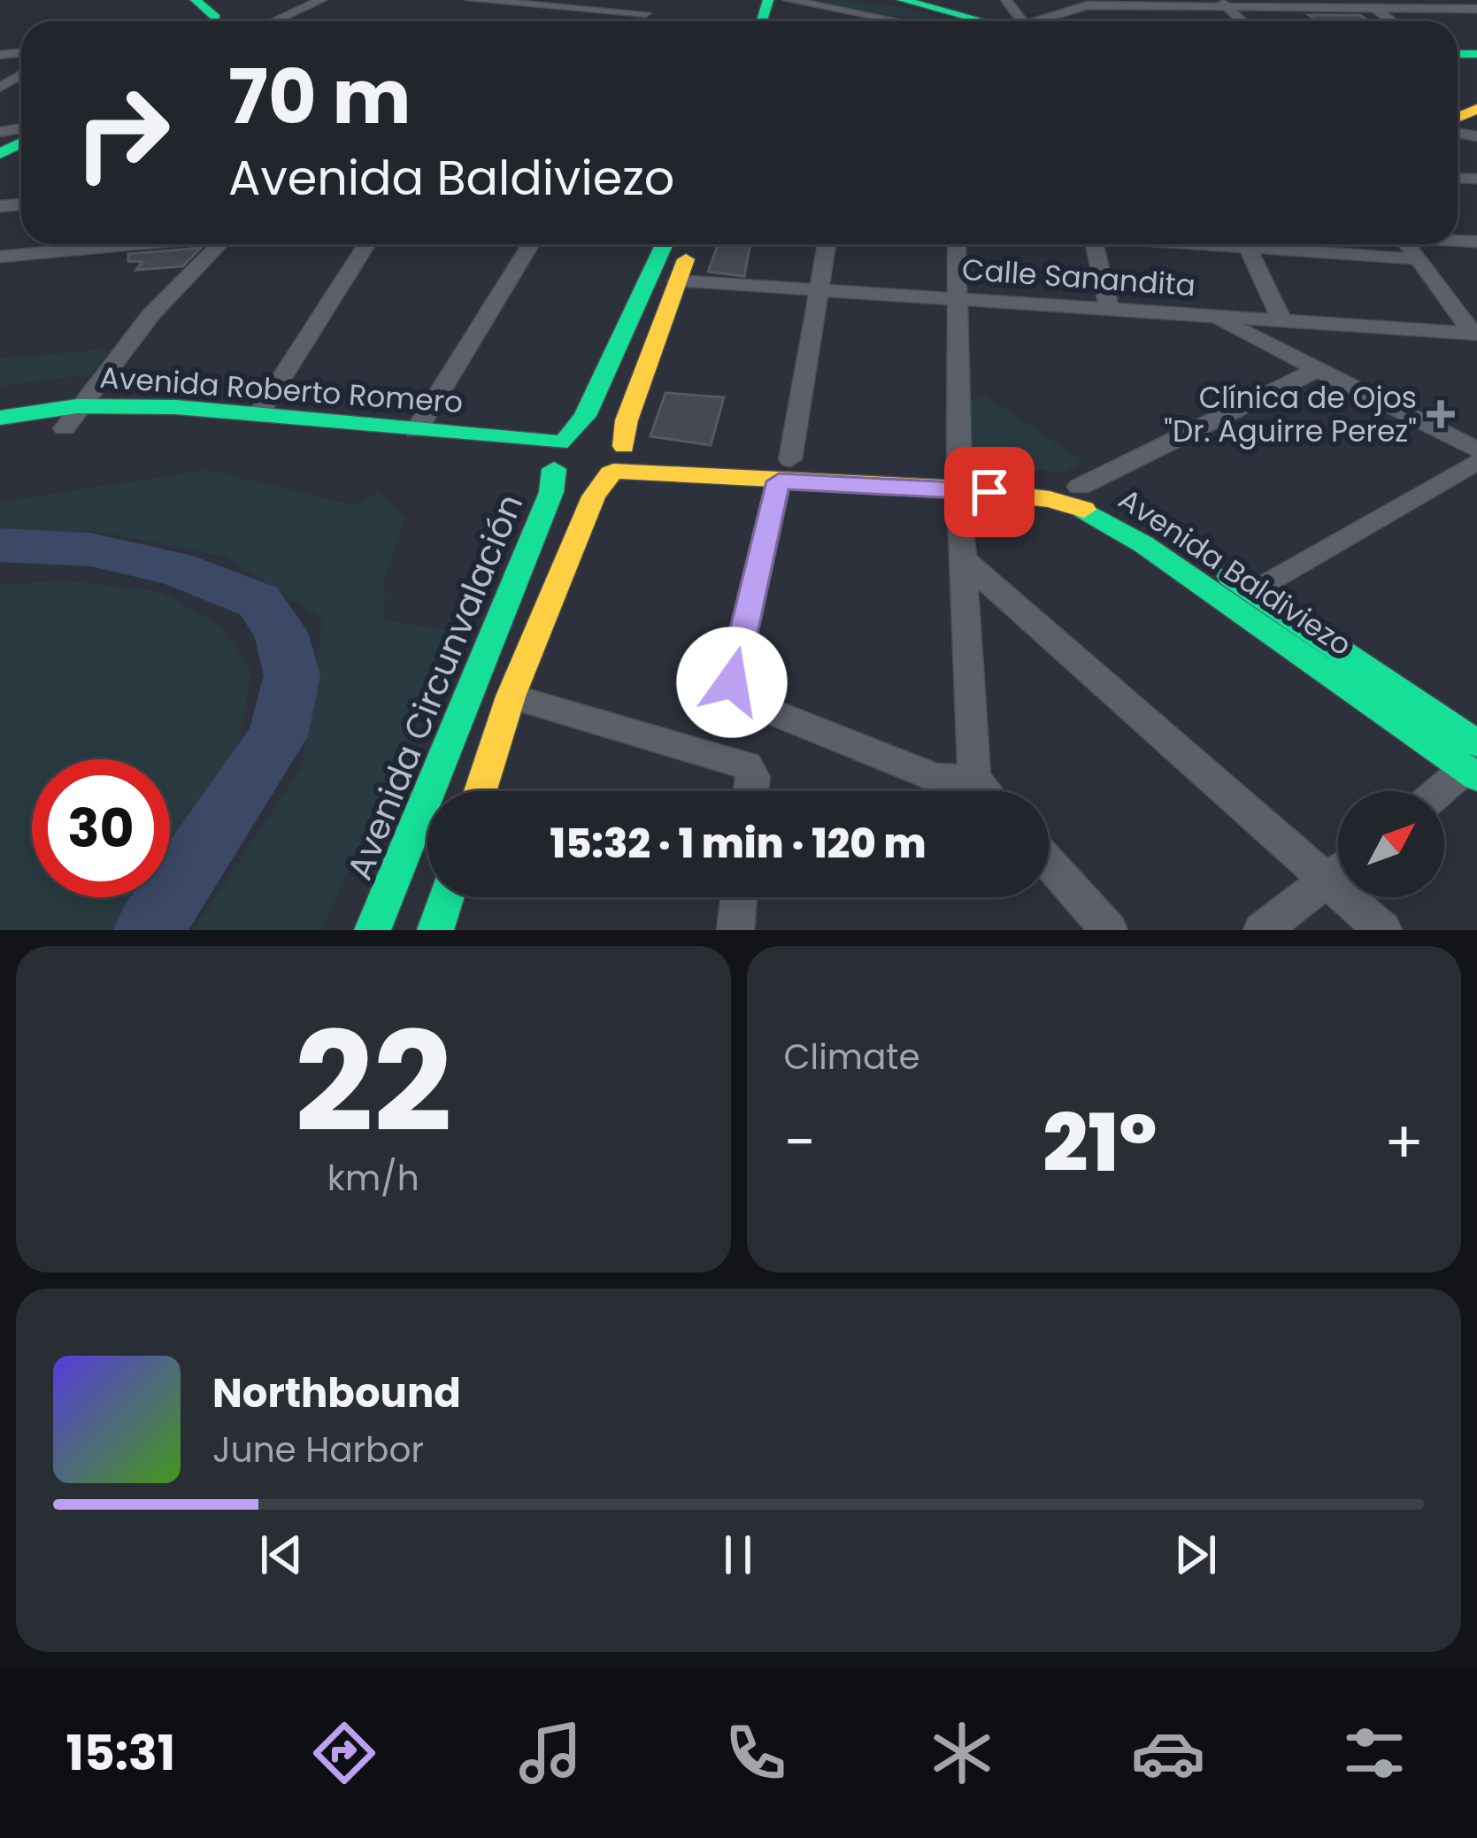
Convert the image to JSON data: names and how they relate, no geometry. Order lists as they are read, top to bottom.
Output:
{
  "streets": {
    "main road": ["Avenida Roberto Romero", "Avenida Baldiviezo", "Avenida Circunvalación"],
    "street": ["Calle Sanandita"]
  },
  "crossings": [
    ["Avenida Roberto Romero", "Avenida Baldiviezo"],
    ["Avenida Roberto Romero", "Avenida Circunvalación"],
    ["Avenida Baldiviezo", "Avenida Circunvalación"]
  ],
  "places": {
    "health": ["Clínica de Ojos \"Dr. Aguirre Perez\""]
  },
  "north": "top right",
  "page": {
    "turn": ["70 m", "Avenida Baldiviezo"],
    "limit": "30",
    "trip": "15:32 · 1 min · 120 m",
    "tile": [
      ["22", "km/h"],
      "Climate"
    ],
    "heat": ["−", "21°", "+"],
    "song": ["Northbound", "June Harbor"],
    "tabs": "15:31"
  }
}
